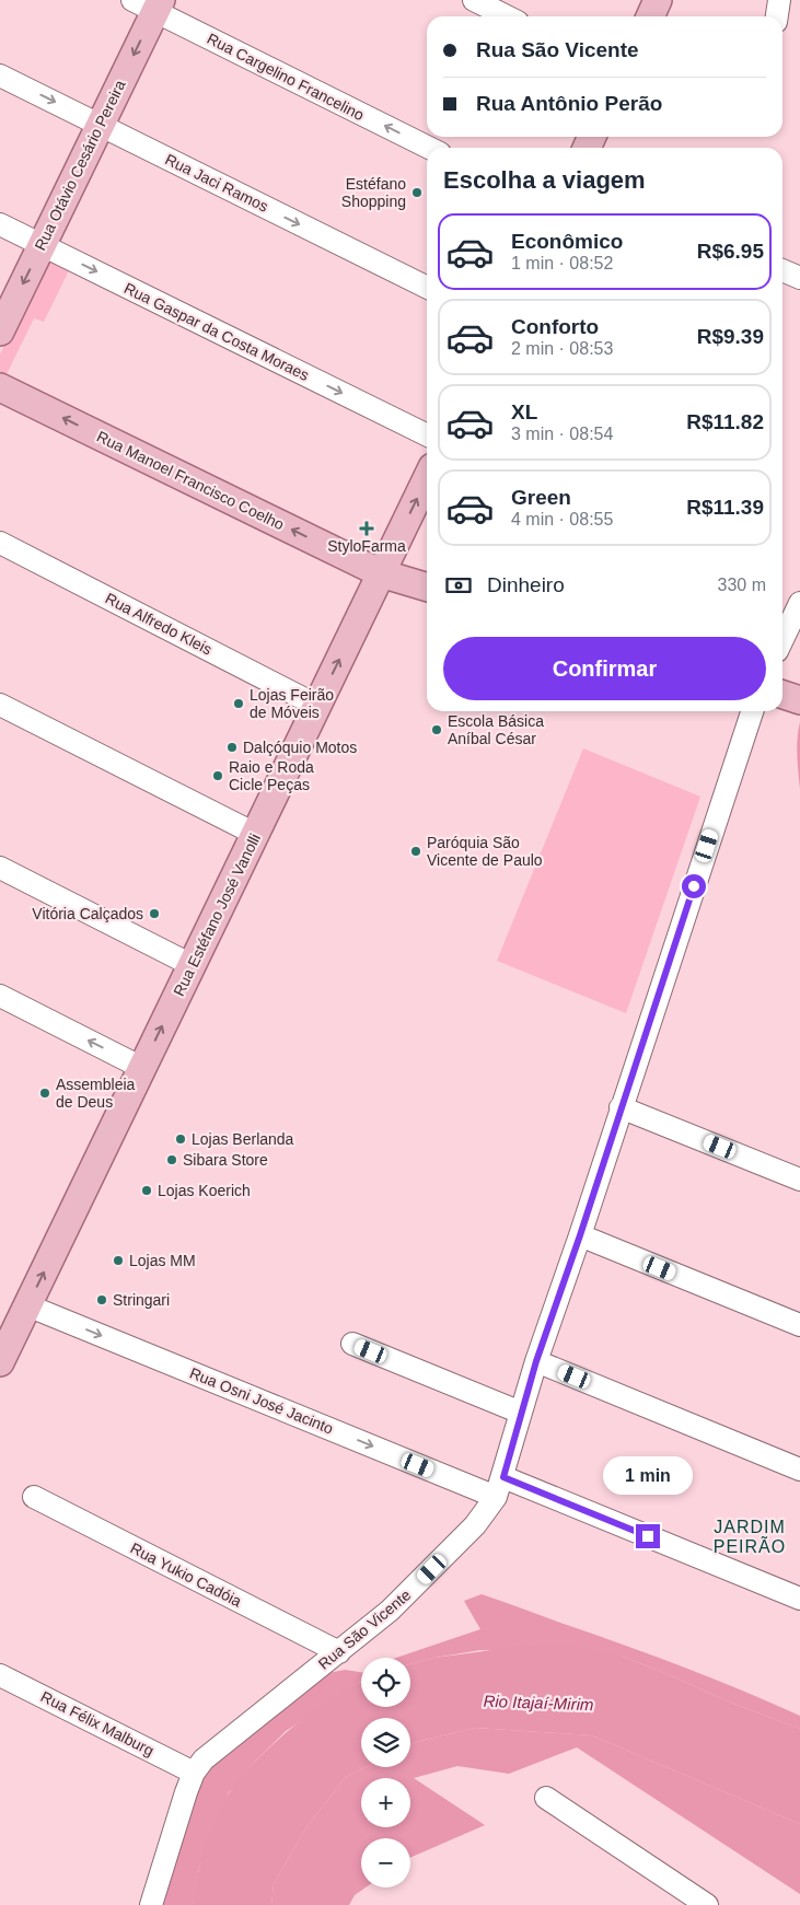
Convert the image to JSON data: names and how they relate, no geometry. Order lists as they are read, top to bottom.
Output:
{
  "streets": {
    "main road": ["Rua Otávio Cesário Pereira", "Rua Manoel Francisco Coelho", "Rua Estéfano José Vanolli"],
    "street": [
      "Rua Cargelino Francelino",
      "Rua Jaci Ramos",
      "Rua Gaspar da Costa Moraes",
      "Rua Alfredo Kleis",
      "Rua Osni José Jacinto",
      "Rua Yukio Cadóia",
      "Rua São Vicente",
      "Rua Félix Malburg"
    ]
  },
  "crossings": [
    ["Rua Cargelino Francelino", "Rua Otávio Cesário Pereira"],
    ["Rua Otávio Cesário Pereira", "Rua Jaci Ramos"],
    ["Rua Otávio Cesário Pereira", "Rua Gaspar da Costa Moraes"],
    ["Rua Manoel Francisco Coelho", "Rua Estéfano José Vanolli"],
    ["Rua Alfredo Kleis", "Rua Estéfano José Vanolli"],
    ["Rua Estéfano José Vanolli", "Rua Osni José Jacinto"],
    ["Rua Osni José Jacinto", "Rua São Vicente"],
    ["Rua Yukio Cadóia", "Rua São Vicente"],
    ["Rua São Vicente", "Rua Félix Malburg"]
  ],
  "one_way": [
    "Rua Cargelino Francelino",
    "Rua Otávio Cesário Pereira",
    "Rua Jaci Ramos",
    "Rua Gaspar da Costa Moraes",
    "Rua Manoel Francisco Coelho",
    "Rua Estéfano José Vanolli"
  ],
  "districts": ["JARDIM PEIRÃO"],
  "water": ["Rio Itajaí-Mirim"],
  "places": {
    "other": [
      "Estéfano Shopping",
      "Lojas Feirão de Móveis",
      "Escola Básica Aníbal César",
      "Dalçóquio Motos",
      "Raio e Roda Cicle Peças",
      "Paróquia São Vicente de Paulo",
      "Vitória Calçados",
      "Assembleia de Deus",
      "Lojas Berlanda",
      "Sibara Store",
      "Lojas Koerich",
      "Lojas MM",
      "Stringari"
    ],
    "health": ["StyloFarma"]
  },
  "page": {
    "banner": ["Rua São Vicente", "Rua Antônio Perão"],
    "heading": "Escolha a viagem",
    "list": [
      {
        "name": "Econômico",
        "note": "1 min · 08:52",
        "value": "R$6.95"
      },
      {
        "name": "Conforto",
        "note": "2 min · 08:53",
        "value": "R$9.39"
      },
      {
        "name": "XL",
        "note": "3 min · 08:54",
        "value": "R$11.82"
      },
      {
        "name": "Green",
        "note": "4 min · 08:55",
        "value": "R$11.39"
      }
    ],
    "pay": ["Dinheiro", "330 m"],
    "buttons": "Confirmar",
    "bubble": "1 min",
    "map_buttons": ["+", "−"]
  }
}
